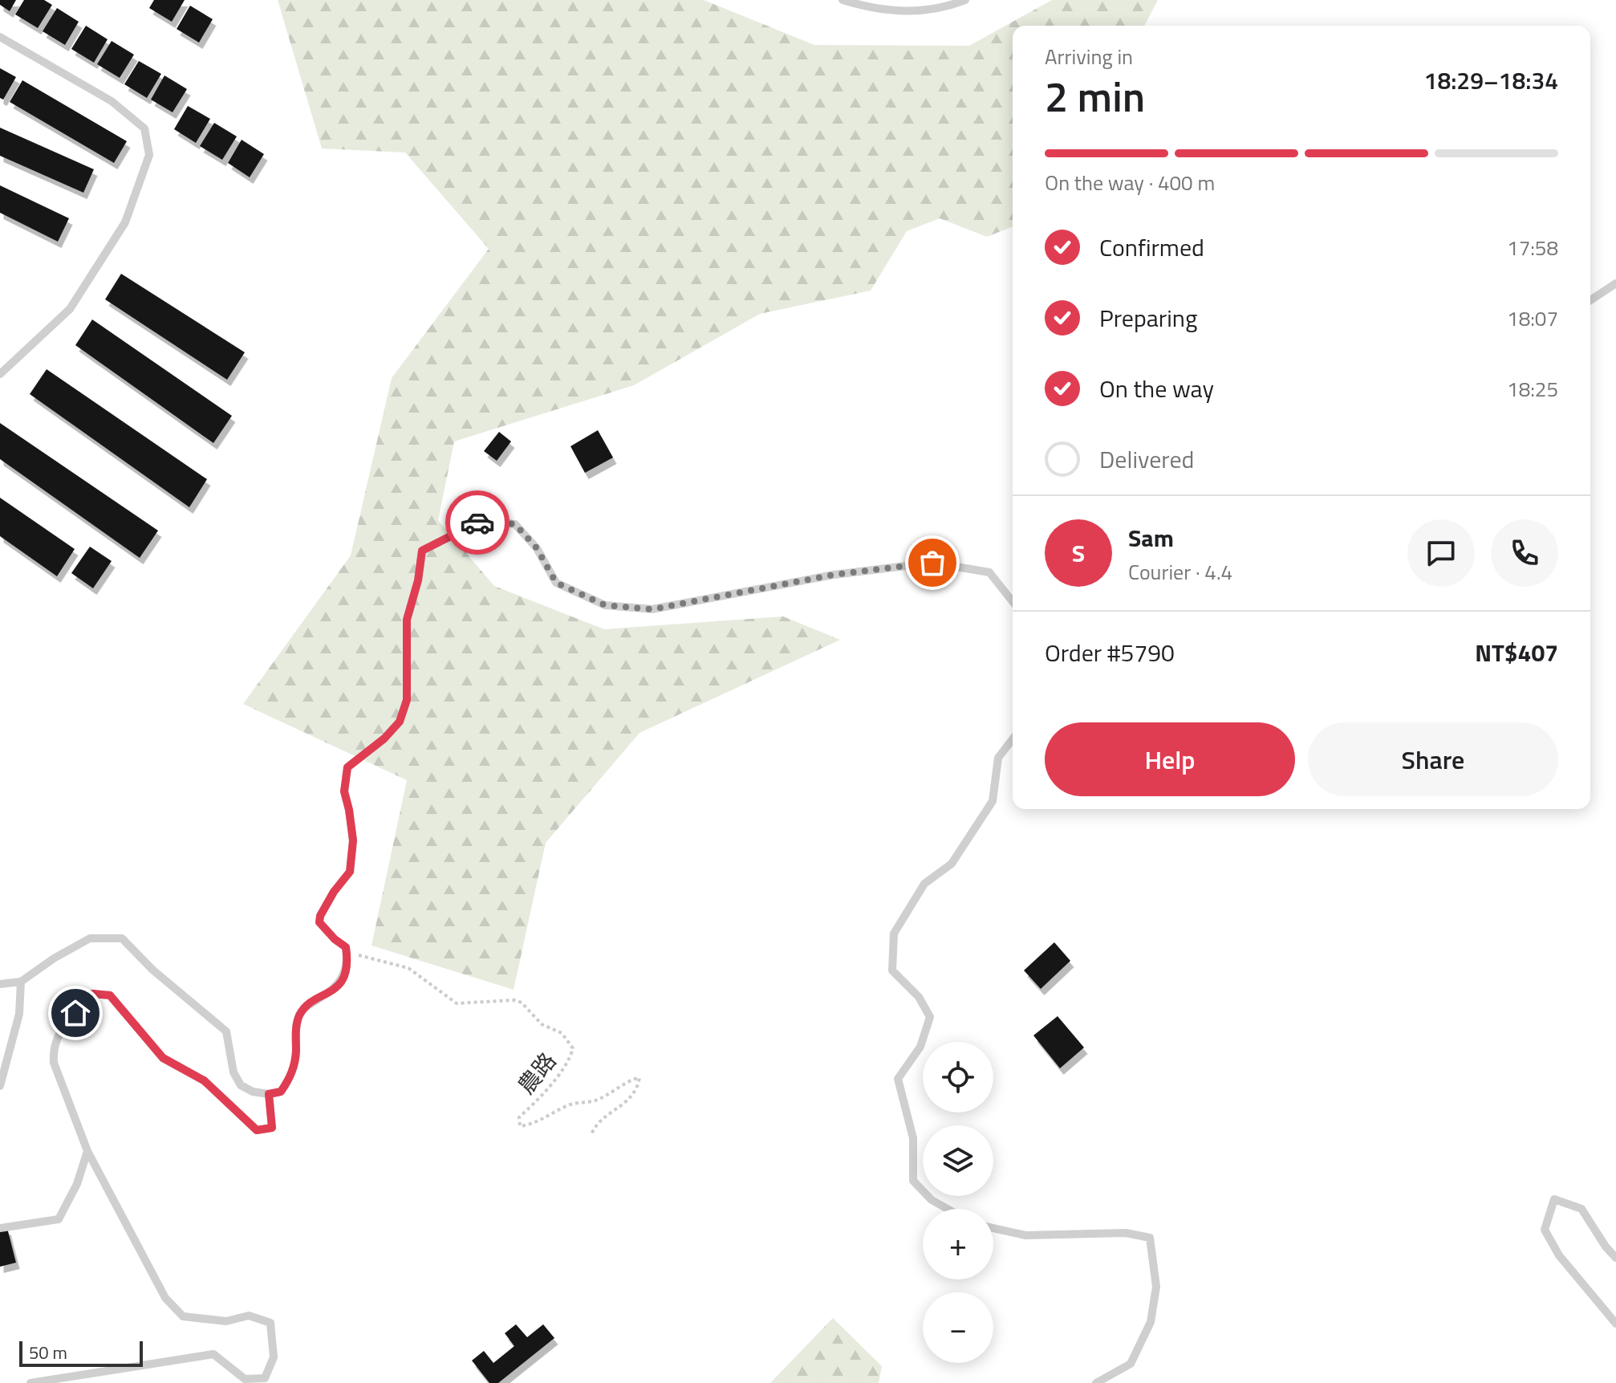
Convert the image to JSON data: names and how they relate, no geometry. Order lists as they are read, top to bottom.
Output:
{
  "streets": {
    "path": ["農路"]
  },
  "scale_bar": "50 m",
  "page": {
    "heading": ["2 min", "Arriving in", "18:29–18:34"],
    "panel": [
      "Sam",
      "Courier · 4.4",
      "Order #5790",
      "NT$407"
    ],
    "bar": "On the way · 400 m",
    "list": [
      ["Confirmed", "17:58"],
      ["Preparing", "18:07"],
      ["On the way", "18:25"],
      "Delivered"
    ],
    "round": "S",
    "buttons": ["Help", "Share"],
    "map_buttons": ["+", "−"],
    "scale": "50 m"
  }
}
